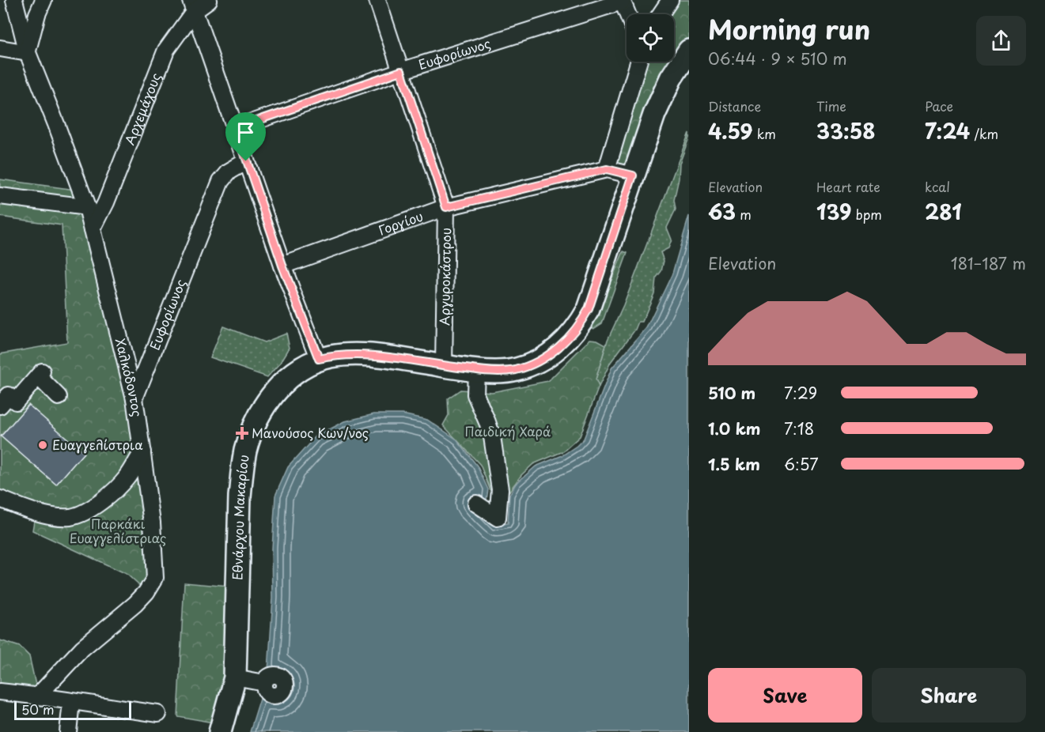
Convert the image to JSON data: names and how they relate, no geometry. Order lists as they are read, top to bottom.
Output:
{
  "streets": {
    "street": [
      "Ευφορίωνος",
      "Αρχεμάχους",
      "Γοργίου",
      "Αργυροκάστρου",
      "Χαλκόδοντος",
      "Εθνάρχου Μακαρίου"
    ]
  },
  "crossings": [
    ["Ευφορίωνος", "Αργυροκάστρου"],
    ["Ευφορίωνος", "Χαλκόδοντος"],
    ["Αρχεμάχους", "Χαλκόδοντος"],
    ["Γοργίου", "Αργυροκάστρου"],
    ["Γοργίου", "Εθνάρχου Μακαρίου"],
    ["Αργυροκάστρου", "Εθνάρχου Μακαρίου"]
  ],
  "parks": ["Παιδική Χαρά", "Παρκάκι Ευαγγελίστριας"],
  "places": {
    "health": ["Μανούσος Κων/νος"],
    "other": ["Ευαγγελίστρια"]
  },
  "scale_bar": "50 m",
  "page": {
    "heading": ["Morning run", "06:44 · 9 × 510 m"],
    "stats": [
      ["Distance", "4.59 km"],
      ["Time", "33:58"],
      ["Pace", "7:24 /km"],
      ["Elevation", "63 m"],
      ["Heart rate", "139 bpm"],
      ["kcal", "281"]
    ],
    "chart": ["Elevation", "181–187 m"],
    "list": [
      {
        "name": "510 m",
        "note": "7:29"
      },
      {
        "name": "1.0 km",
        "note": "7:18"
      },
      {
        "name": "1.5 km",
        "note": "6:57"
      }
    ],
    "buttons": ["Save", "Share"],
    "scale": "50 m"
  }
}
